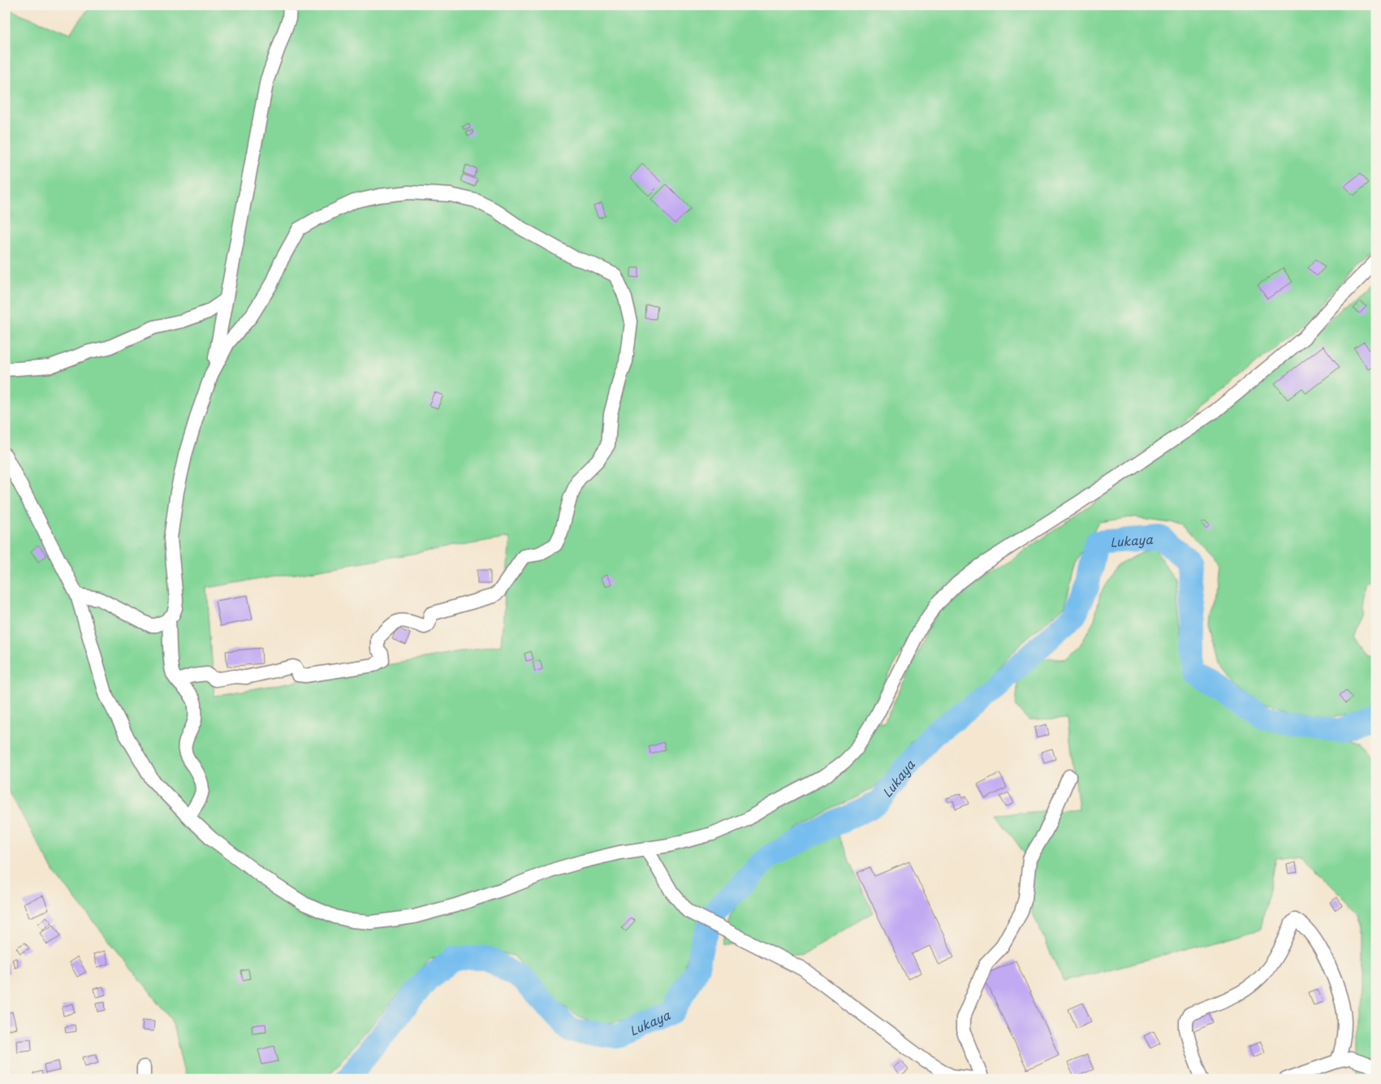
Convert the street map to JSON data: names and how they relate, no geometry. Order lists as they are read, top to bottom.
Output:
{
  "water": ["Lukaya"]
}
